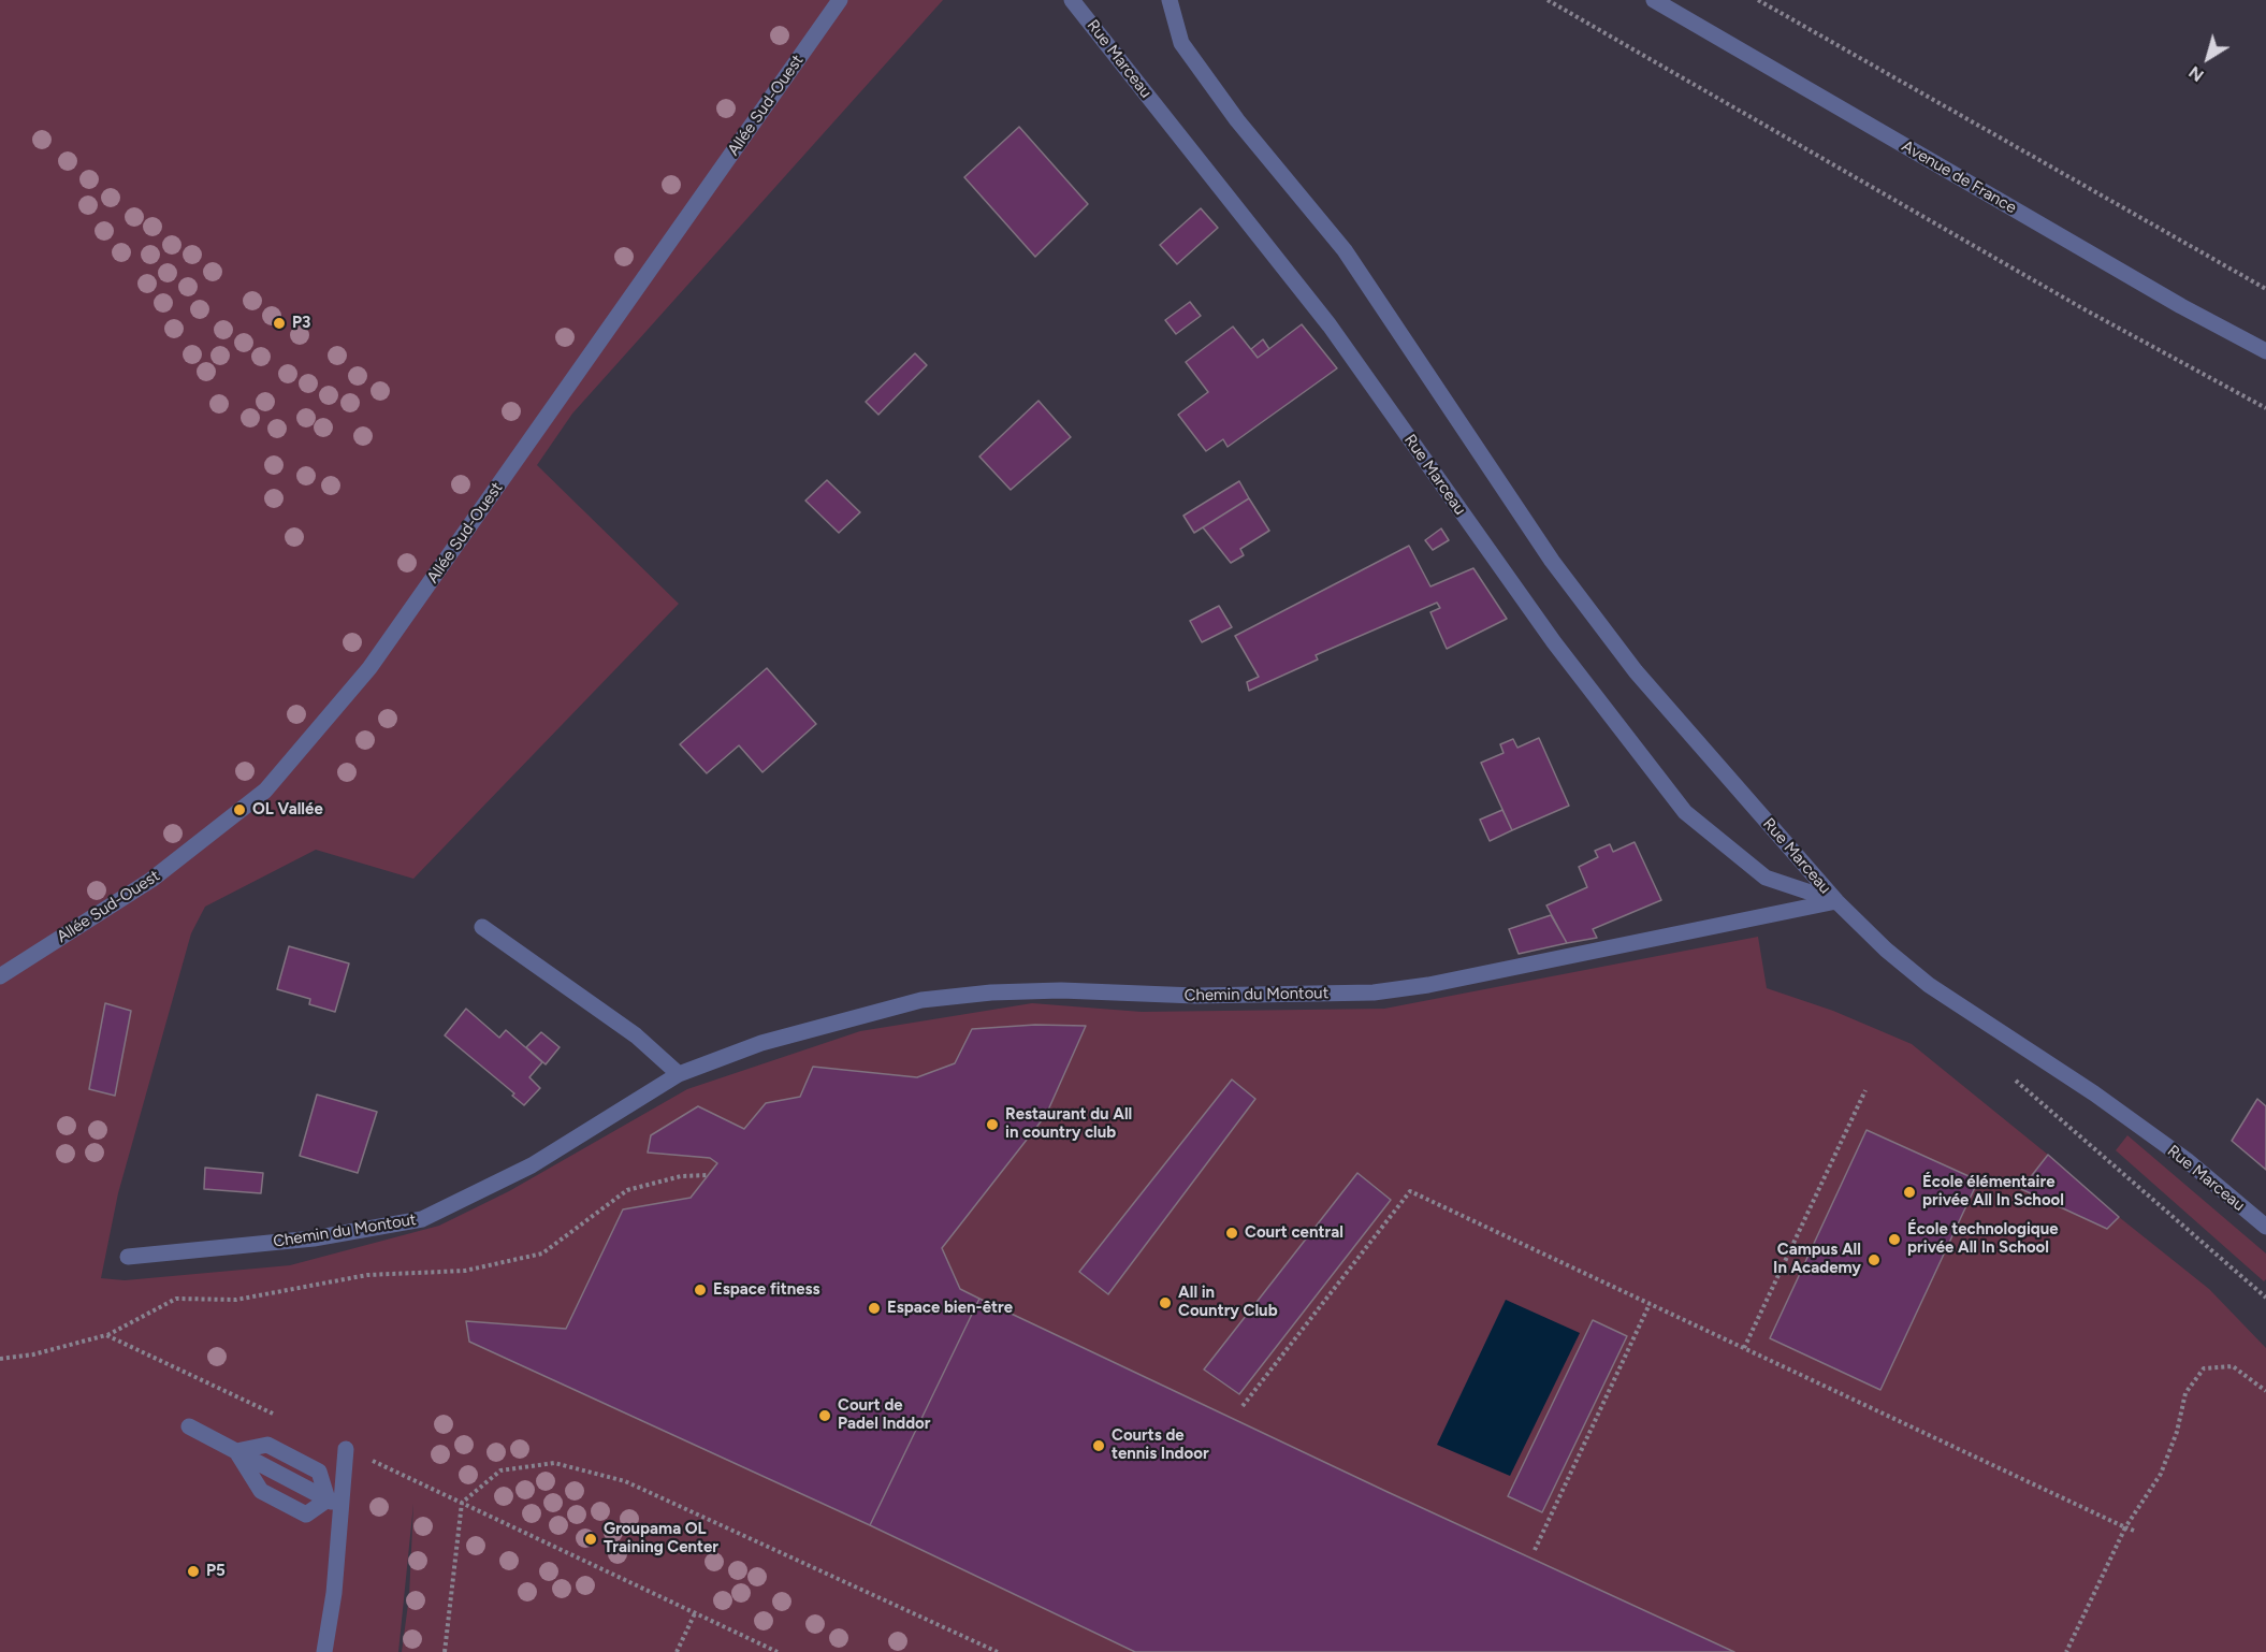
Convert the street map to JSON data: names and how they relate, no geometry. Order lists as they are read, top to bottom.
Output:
{
  "streets": {
    "street": [
      "Rue Marceau",
      "Allée Sud-Ouest",
      "Avenue de France",
      "Chemin du Montout"
    ]
  },
  "crossings": [
    ["Rue Marceau", "Chemin du Montout"]
  ],
  "places": [
    "P3",
    "OL Vallée",
    "Restaurant du All in country club",
    "École élémentaire privée All In School",
    "Court central",
    "École technologique privée All In School",
    "Campus All In Academy",
    "Espace fitness",
    "All in Country Club",
    "Espace bien-être",
    "Court de Padel Inddor",
    "Courts de tennis Indoor",
    "Groupama OL Training Center",
    "P5"
  ],
  "north": "bottom left"
}
